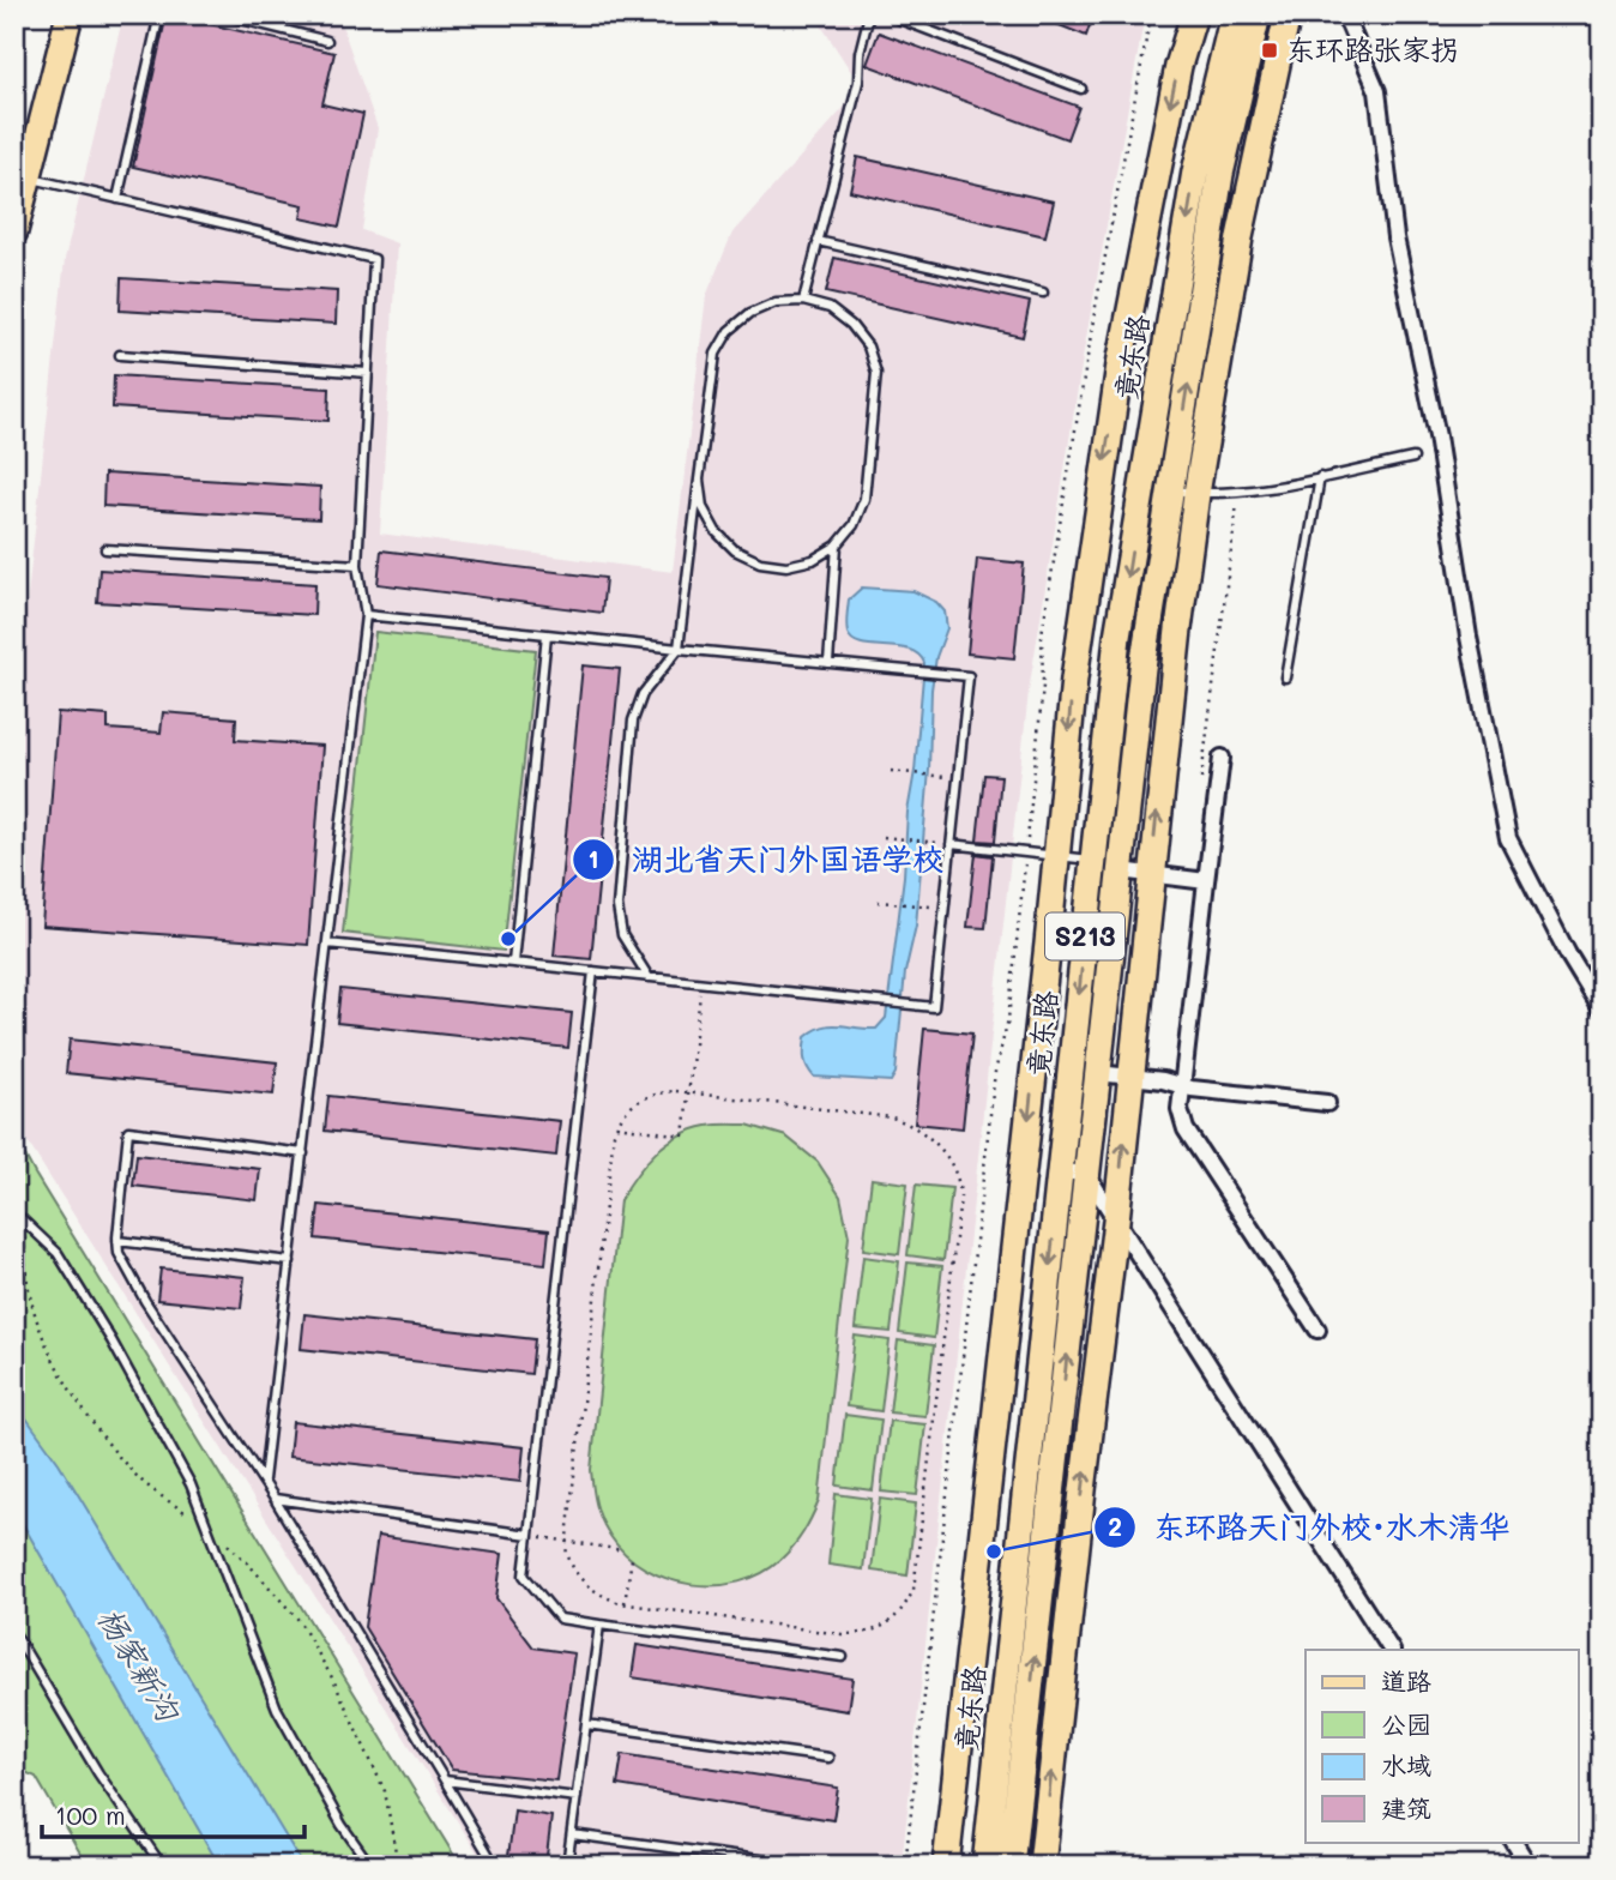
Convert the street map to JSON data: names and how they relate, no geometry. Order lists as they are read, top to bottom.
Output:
{
  "streets": {
    "main road": ["竟东路", "S213"]
  },
  "water": ["杨家新沟"],
  "places": {
    "transit": ["东环路张家拐"],
    "other": ["湖北省天门外国语学校", "东环路天门外校·水木清华"]
  },
  "legend": [
    "道路",
    "公园",
    "水域",
    "建筑"
  ],
  "scale_bar": "100 m"
}
